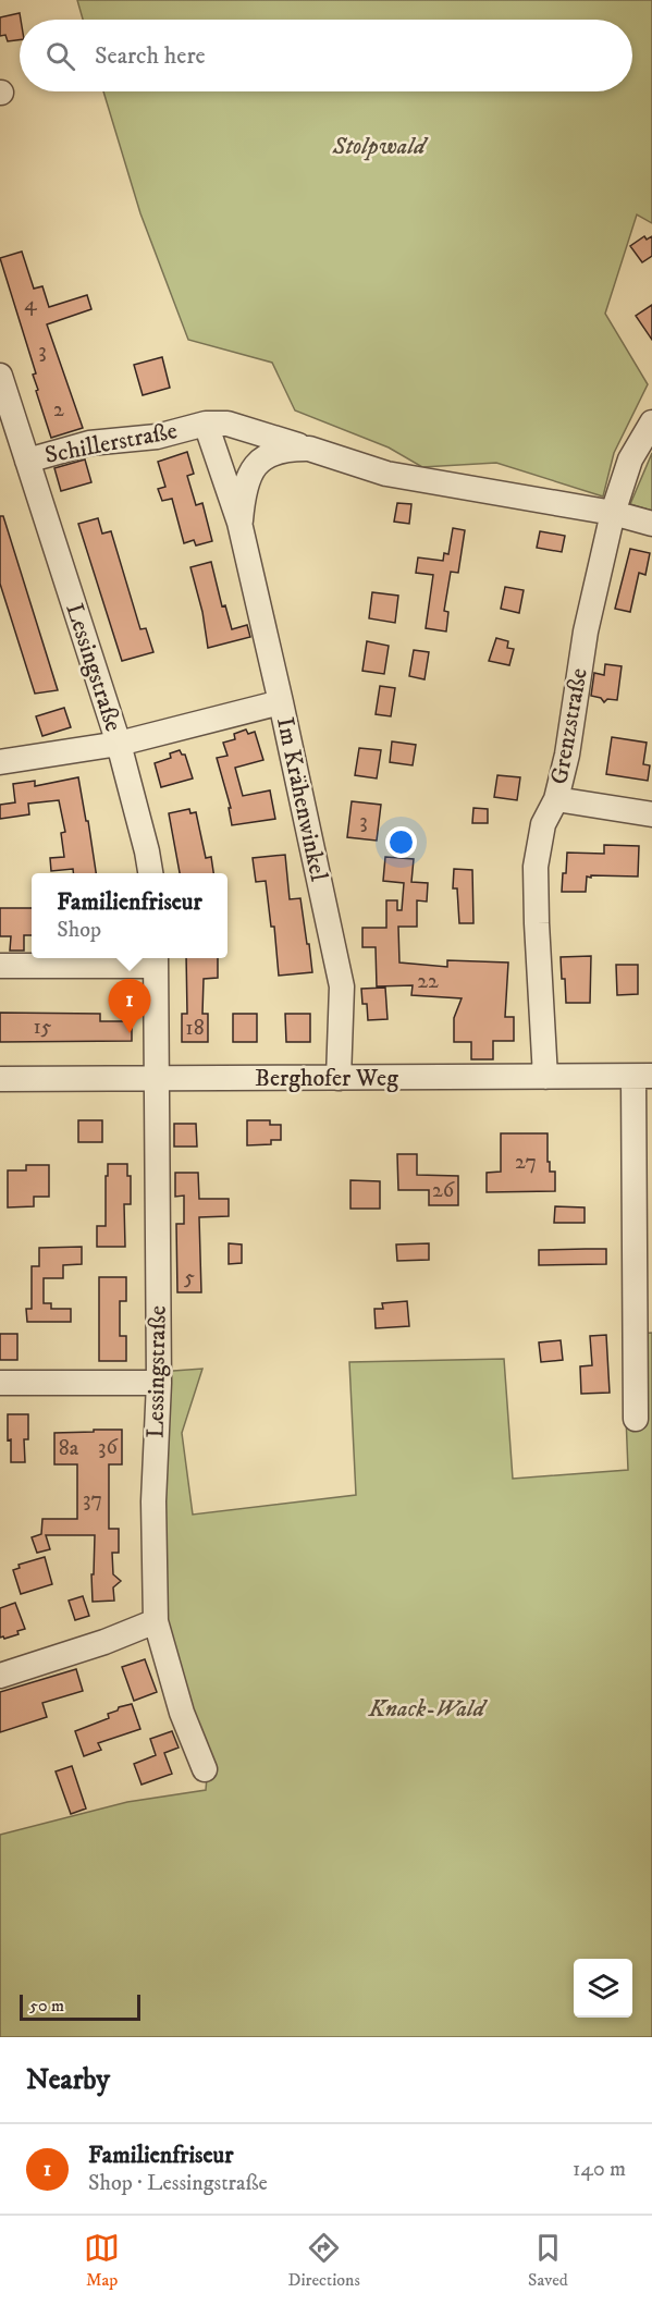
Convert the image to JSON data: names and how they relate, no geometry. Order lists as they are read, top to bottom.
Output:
{
  "streets": {
    "street": [
      "Schillerstraße",
      "Lessingstraße",
      "Grenzstraße",
      "Im Krähenwinkel",
      "Berghofer Weg"
    ]
  },
  "crossings": [
    ["Schillerstraße", "Lessingstraße"],
    ["Schillerstraße", "Im Krähenwinkel"],
    ["Lessingstraße", "Berghofer Weg"],
    ["Grenzstraße", "Im Krähenwinkel"],
    ["Grenzstraße", "Berghofer Weg"],
    ["Im Krähenwinkel", "Berghofer Weg"]
  ],
  "parks": ["Stolpwald", "Knack-Wald"],
  "house_numbers": [
    "4",
    "3",
    "2",
    "3",
    "22",
    "15",
    "18",
    "27",
    "26",
    "5",
    "36",
    "8a",
    "37"
  ],
  "scale_bar": "50 m",
  "page": {
    "search": "Search here",
    "popup": ["Familienfriseur", "Shop"],
    "pins": "1",
    "scale": "50 m",
    "heading": "Nearby",
    "list": [
      {
        "mark": "1",
        "name": "Familienfriseur",
        "note": "Shop · Lessingstraße",
        "value": "140 m"
      }
    ],
    "nav": ["Map", "Directions", "Saved"]
  }
}
